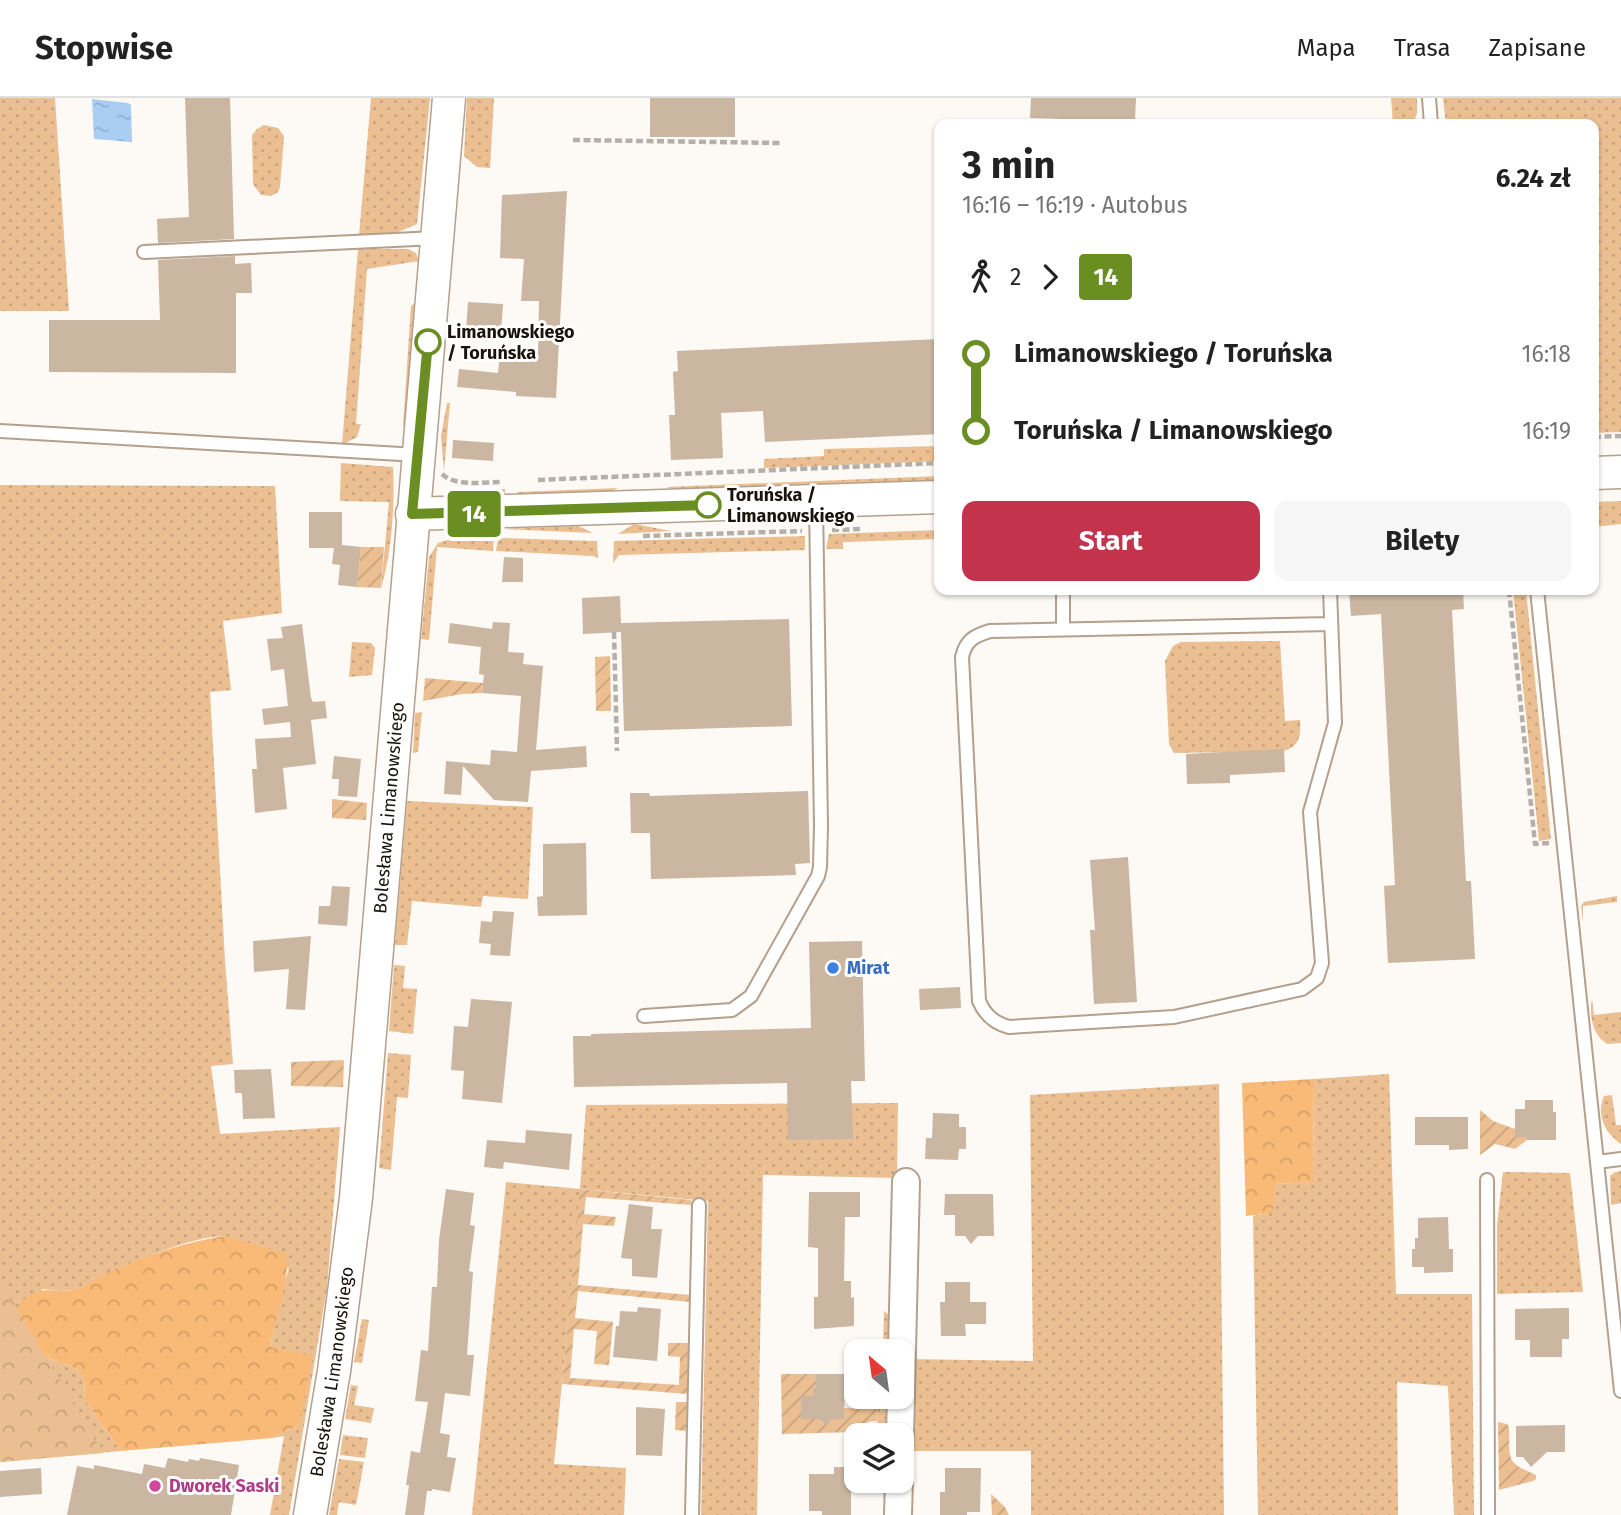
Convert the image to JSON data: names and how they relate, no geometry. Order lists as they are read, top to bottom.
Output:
{
  "streets": {
    "street": ["Bolesława Limanowskiego"]
  },
  "places": [
    "Limanowskiego / Toruńska",
    "Toruńska / Limanowskiego",
    "Mirat",
    "Dworek Saski"
  ],
  "lines": ["bus line 14"],
  "north": "top left",
  "page": {
    "header": "Stopwise",
    "nav": ["Mapa", "Trasa", "Zapisane"],
    "on_map": "14",
    "heading": ["3 min", "16:16 – 16:19 · Autobus", "6.24 zł"],
    "legs": ["2", "14"],
    "list": [
      {
        "name": "Limanowskiego / Toruńska",
        "value": "16:18"
      },
      {
        "name": "Toruńska / Limanowskiego",
        "value": "16:19"
      }
    ],
    "buttons": ["Start", "Bilety"]
  }
}
